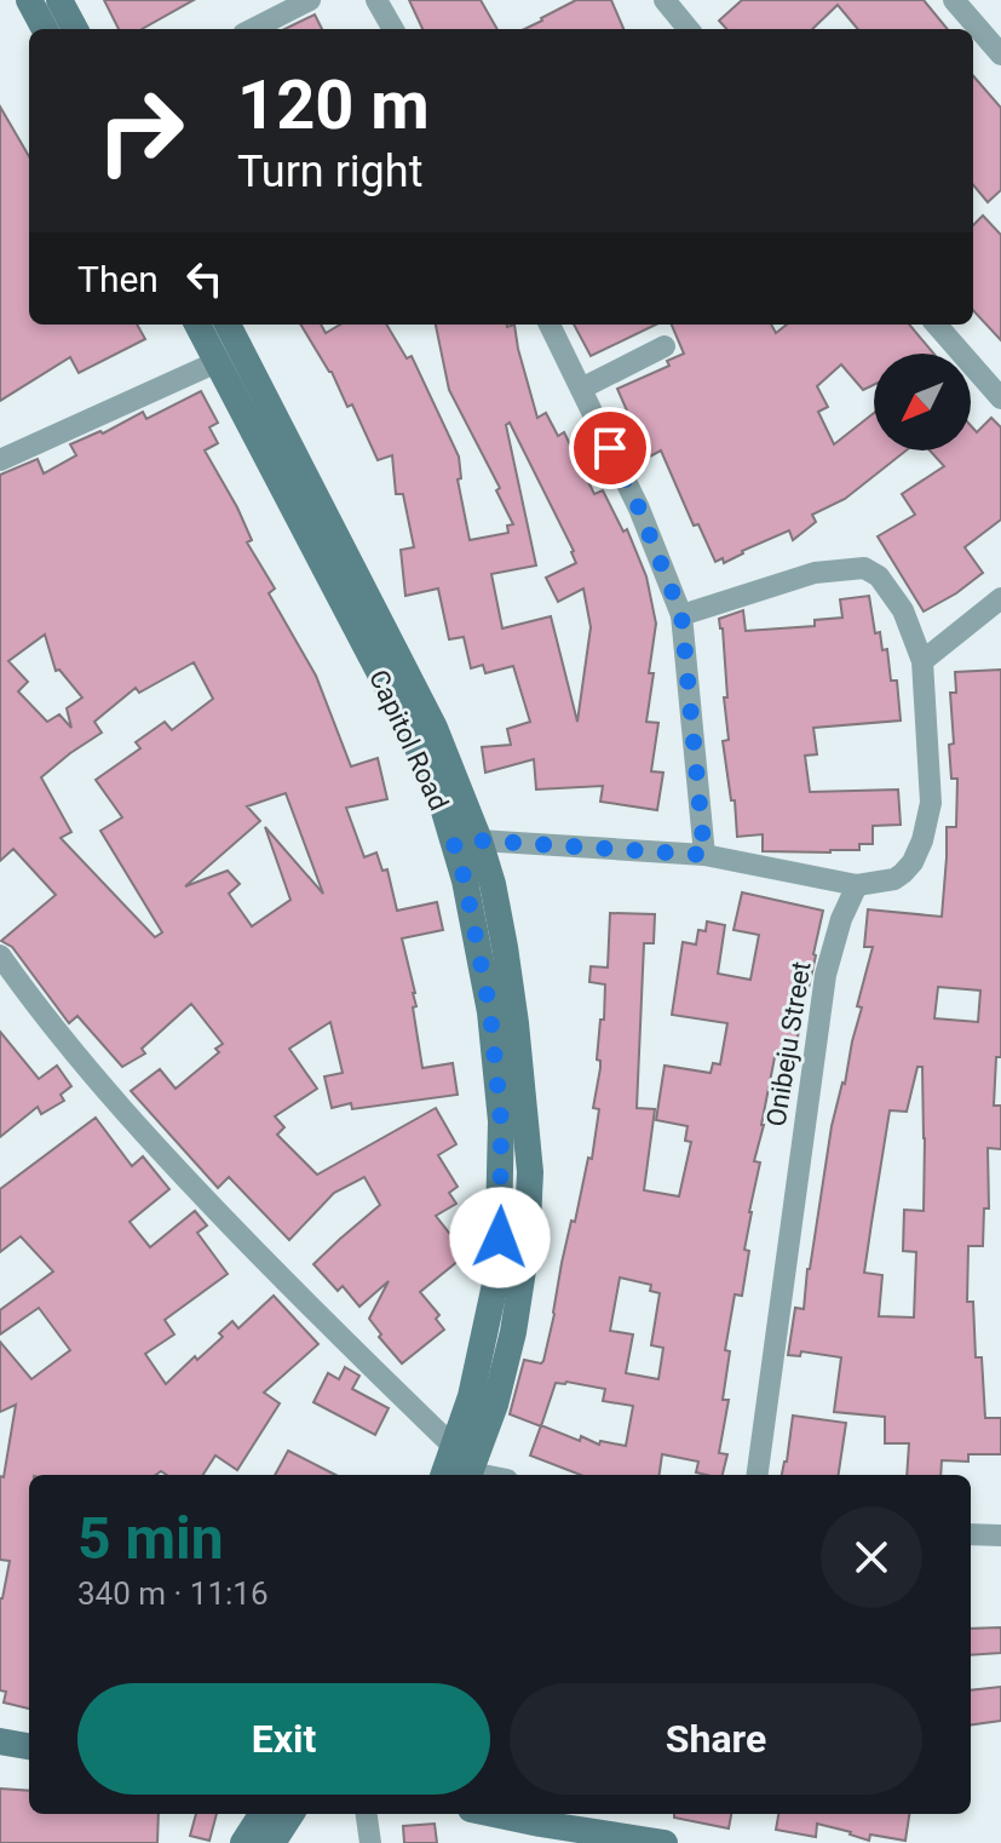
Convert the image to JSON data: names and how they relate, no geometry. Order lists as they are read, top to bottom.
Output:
{
  "streets": {
    "main road": ["Capitol Road"],
    "street": ["Onibeju Street"]
  },
  "north": "bottom left",
  "page": {
    "turn": ["120 m", "Turn right"],
    "then": "Then",
    "heading": ["5 min", "340 m · 11:16"],
    "buttons": ["Exit", "Share"]
  }
}
